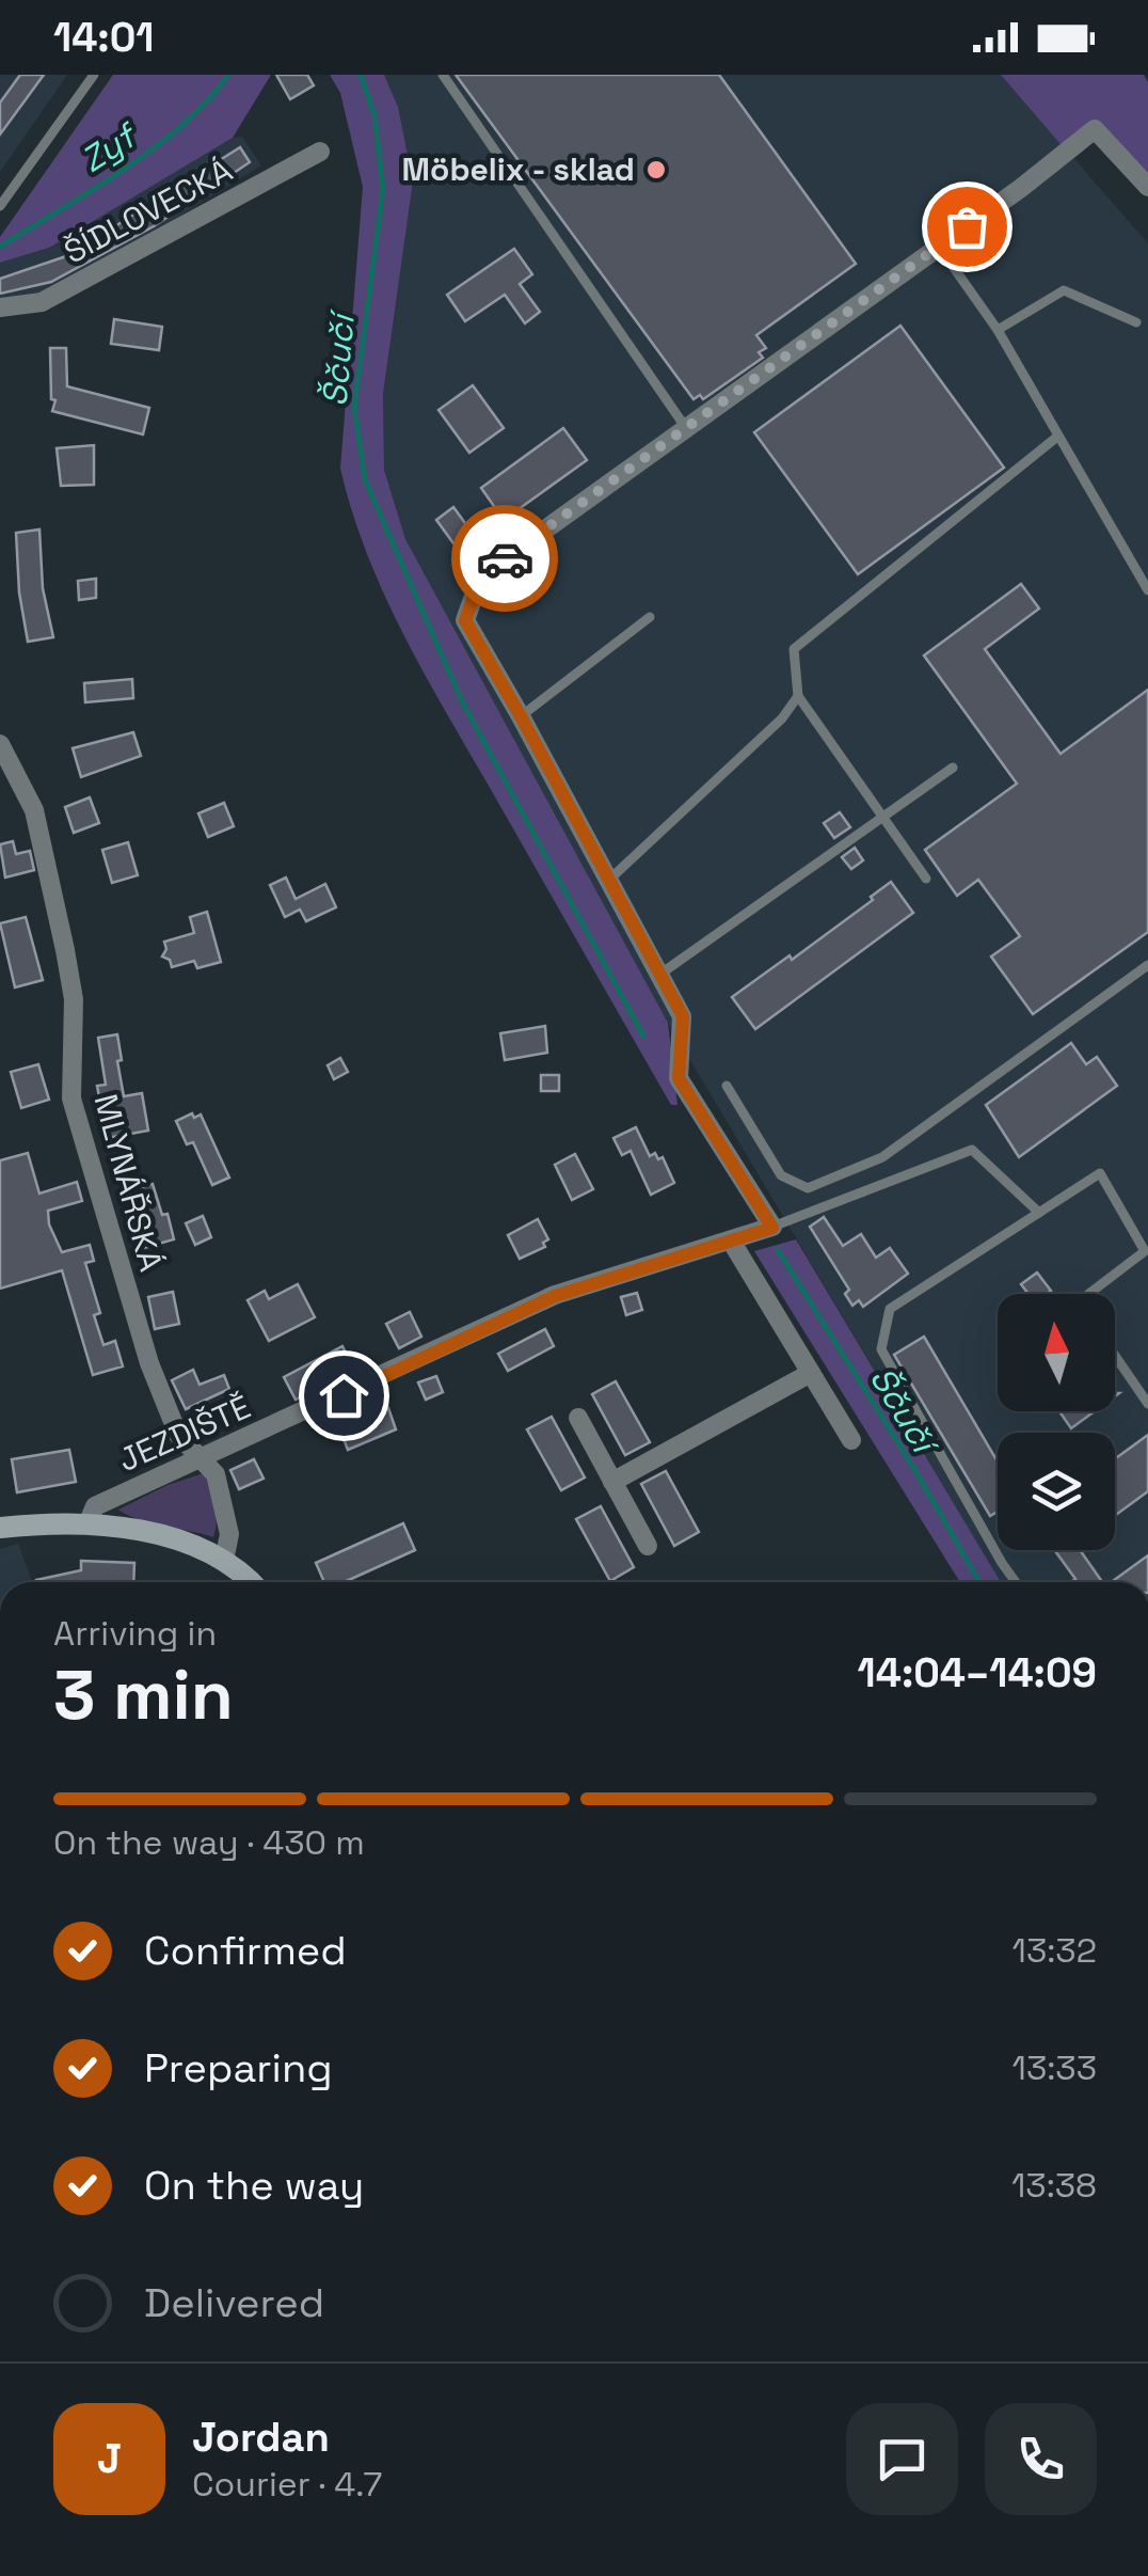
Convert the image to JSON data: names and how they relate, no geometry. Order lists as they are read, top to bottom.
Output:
{
  "streets": {
    "street": ["ŠÍDLOVECKÁ", "MLYNÁŘSKÁ", "JEZDIŠTĚ"]
  },
  "crossings": [
    ["MLYNÁŘSKÁ", "JEZDIŠTĚ"]
  ],
  "water": ["Zyf", "Ščučí"],
  "places": ["Möbelix - sklad"],
  "north": "top",
  "page": {
    "status": "14:01",
    "heading": ["3 min", "Arriving in", "14:04–14:09"],
    "panel": ["Jordan", "Courier · 4.7"],
    "bar": "On the way · 430 m",
    "list": [
      ["Confirmed", "13:32"],
      ["Preparing", "13:33"],
      ["On the way", "13:38"],
      "Delivered"
    ],
    "round": "J"
  }
}
